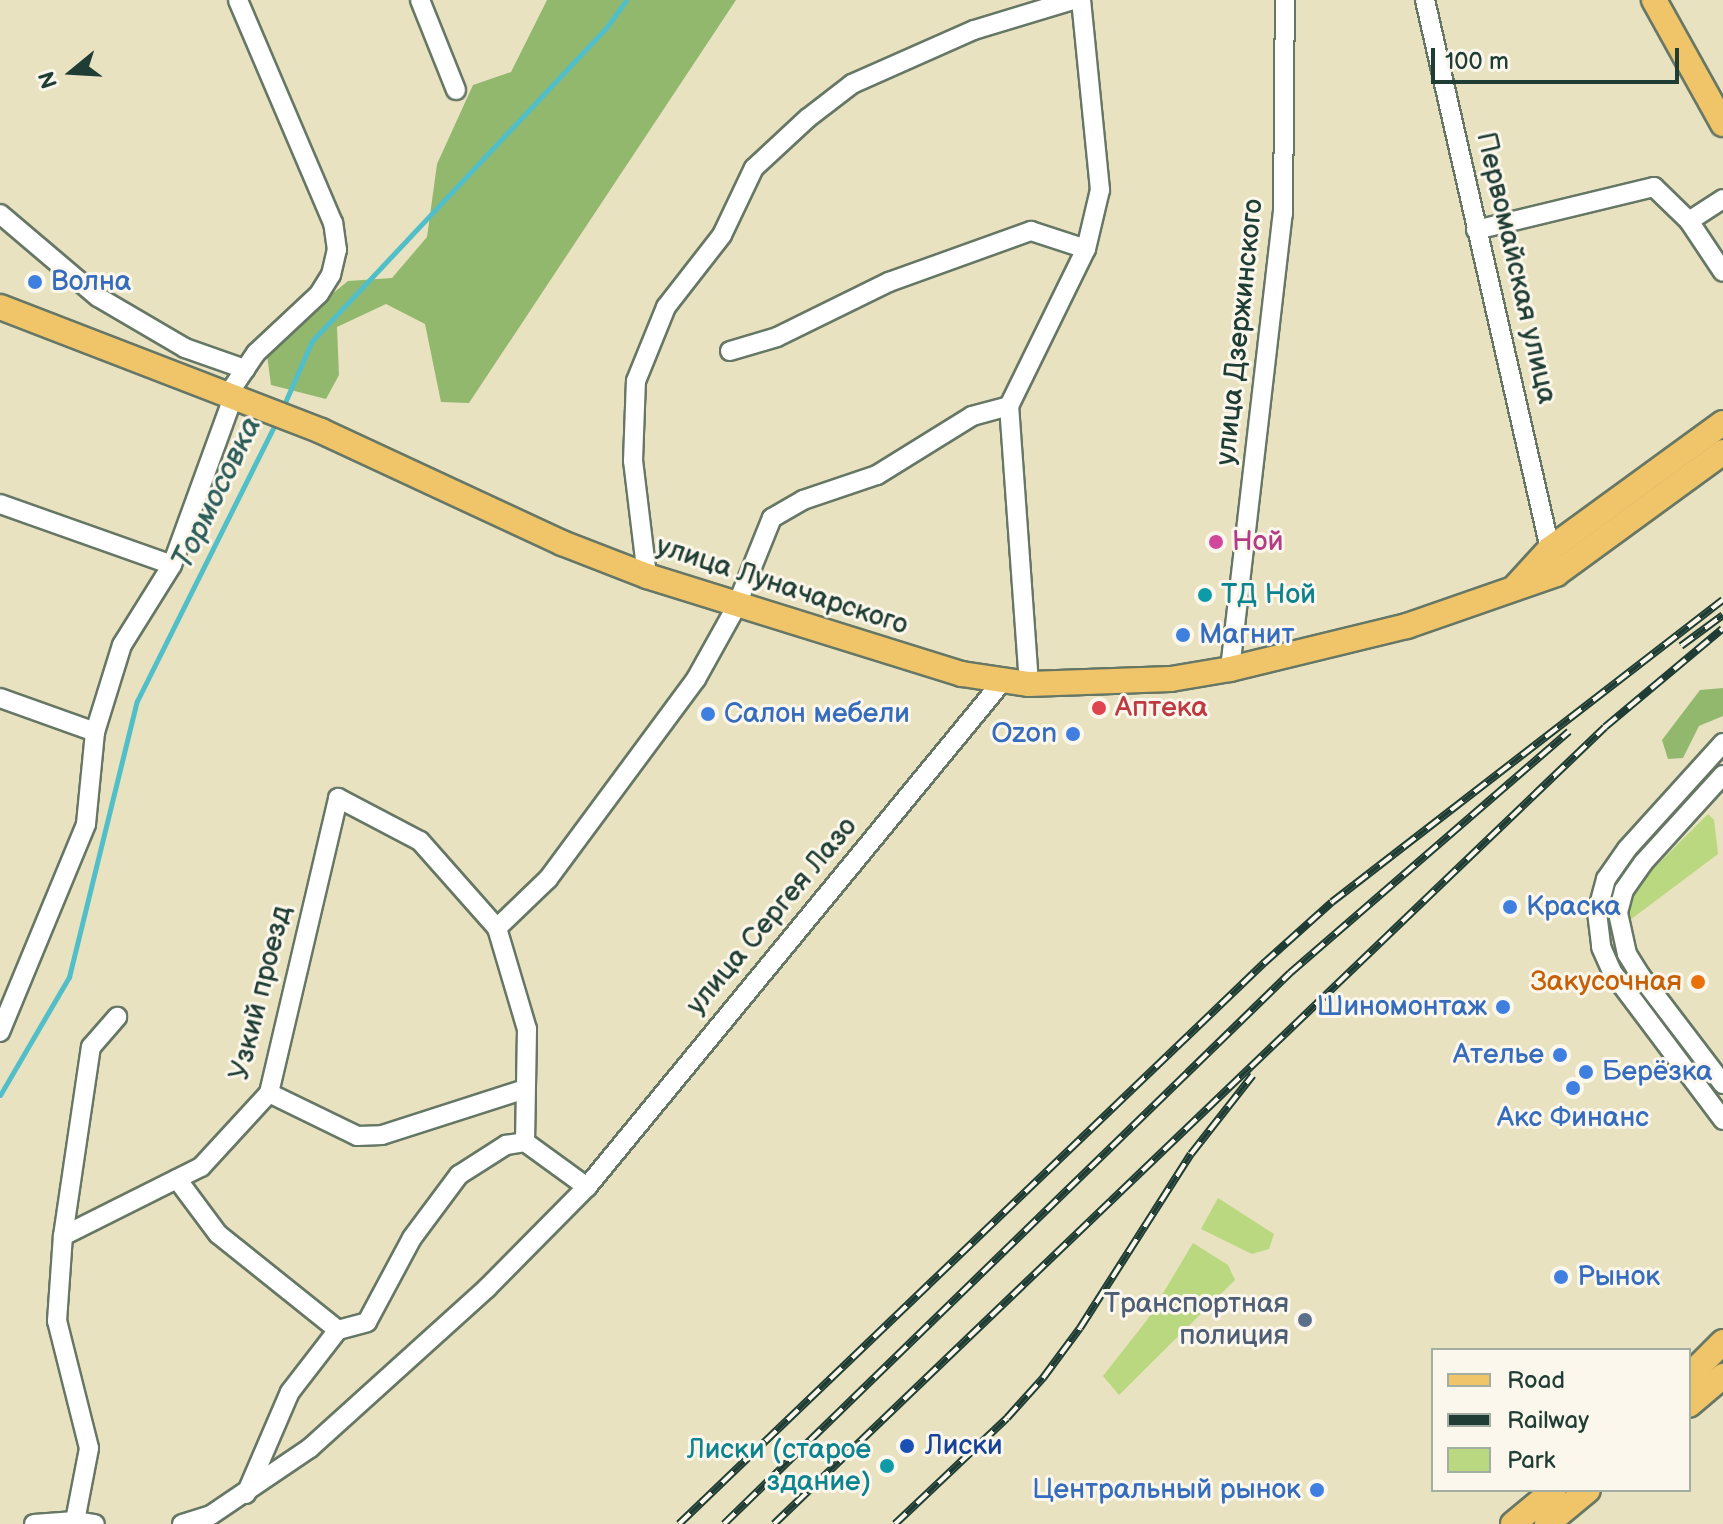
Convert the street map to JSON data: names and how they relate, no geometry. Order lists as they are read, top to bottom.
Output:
{
  "streets": {
    "main road": ["улица Луначарского"],
    "street": [
      "Первомайская улица",
      "улица Дзержинского",
      "улица Сергея Лазо",
      "Узкий проезд"
    ]
  },
  "crossings": [
    ["улица Дзержинского", "улица Луначарского"],
    ["улица Луначарского", "улица Сергея Лазо"]
  ],
  "water": ["Тормосовка"],
  "places": [
    "Волна",
    "Ной",
    "ТД Ной",
    "Магнит",
    "Аптека",
    "Салон мебели",
    "Ozon",
    "Краска",
    "Закусочная",
    "Шиномонтаж",
    "Ателье",
    "Берёзка",
    "Акс Финанс",
    "Рынок",
    "Транспортная полиция",
    "Лиски",
    "Лиски (старое здание)",
    "Центральный рынок"
  ],
  "legend": ["Road", "Railway", "Park"],
  "scale_bar": "100 m",
  "north": "left"
}
